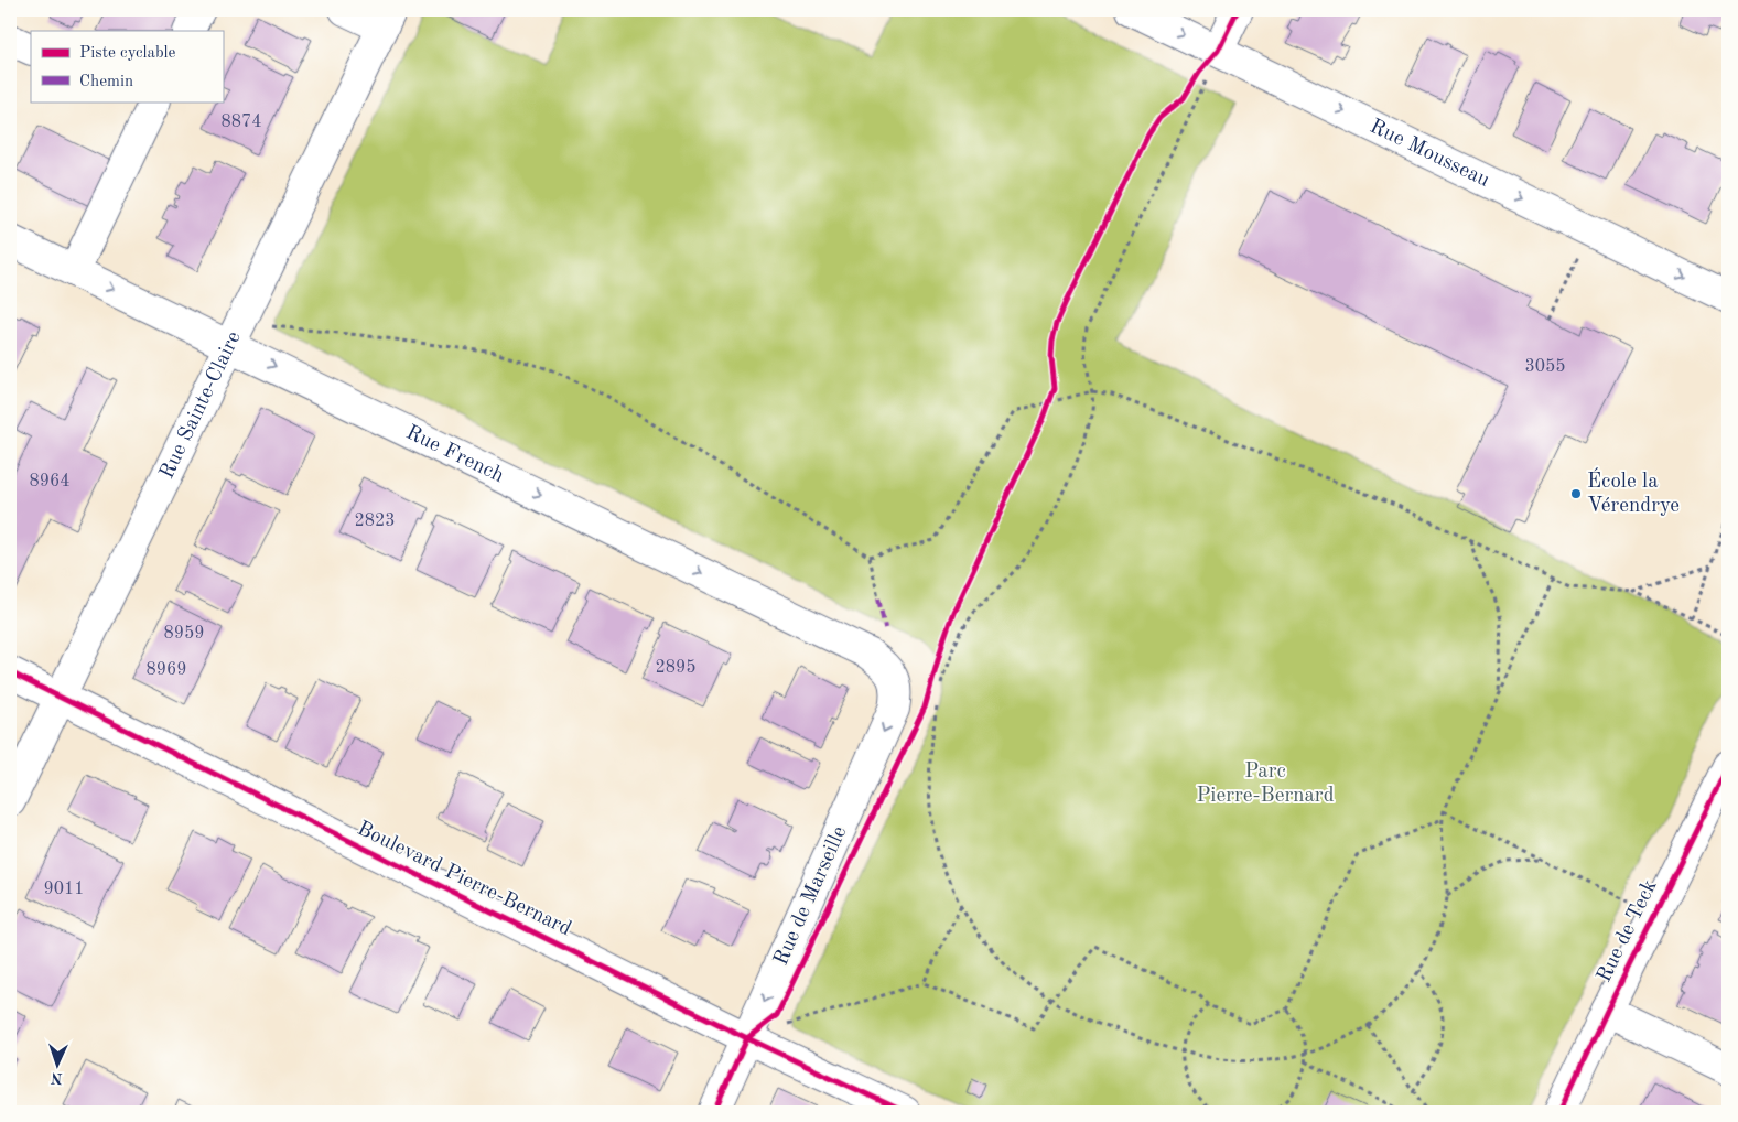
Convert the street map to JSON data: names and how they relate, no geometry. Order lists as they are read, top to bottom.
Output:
{
  "streets": {
    "street": [
      "Rue Mousseau",
      "Rue Sainte-Claire",
      "Rue French",
      "Boulevard Pierre-Bernard",
      "Rue de Marseille",
      "Rue de Teck"
    ]
  },
  "crossings": [
    ["Rue Sainte-Claire", "Rue French"],
    ["Rue Sainte-Claire", "Boulevard Pierre-Bernard"],
    ["Rue French", "Rue de Marseille"],
    ["Boulevard Pierre-Bernard", "Rue de Marseille"]
  ],
  "one_way": ["Rue Mousseau", "Rue French", "Rue de Marseille"],
  "parks": ["Parc Pierre-Bernard"],
  "places": ["École la Vérendrye"],
  "house_numbers": [
    "8874",
    "3055",
    "8964",
    "2823",
    "8959",
    "2895",
    "8969",
    "9011"
  ],
  "legend": ["Piste cyclable", "Chemin"],
  "north": "bottom"
}
